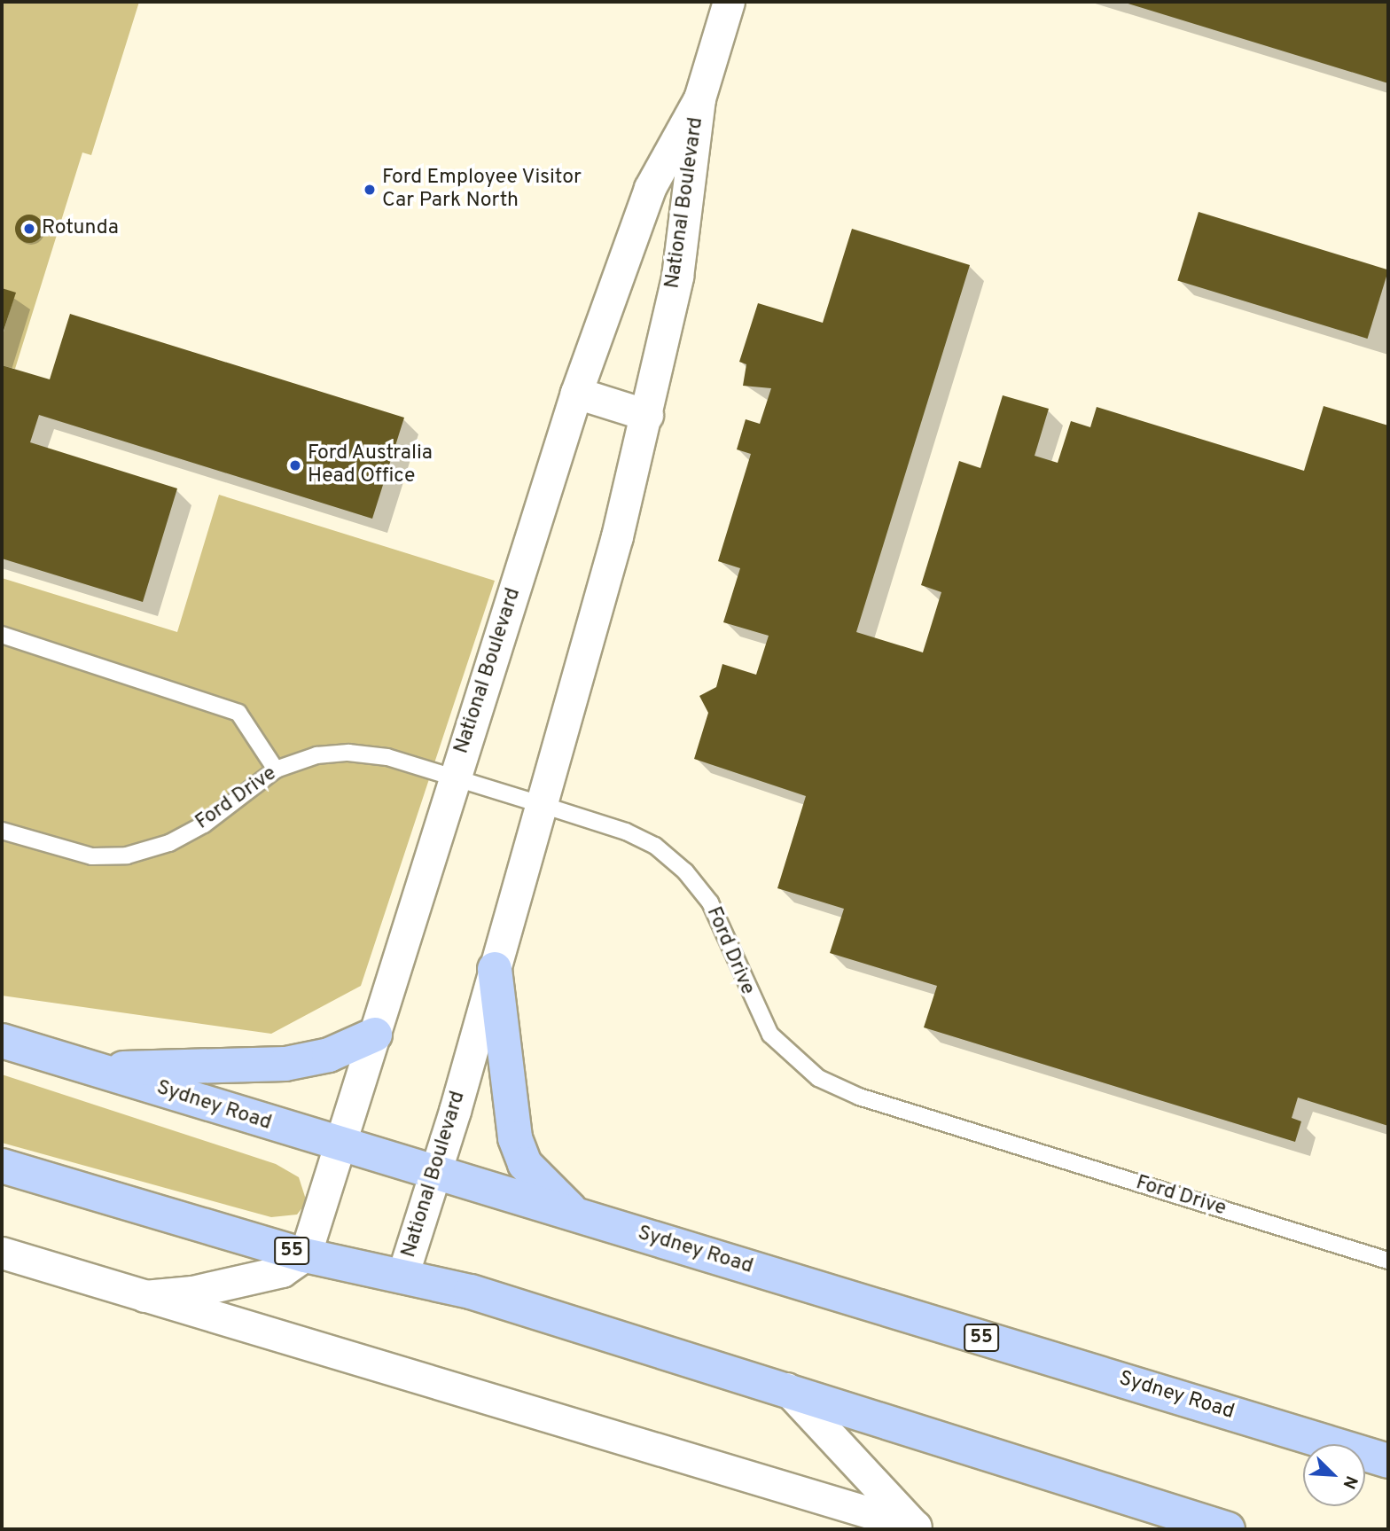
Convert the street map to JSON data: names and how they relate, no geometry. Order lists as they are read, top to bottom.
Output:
{
  "streets": {
    "highway": ["Sydney Road", "55"],
    "street": ["National Boulevard"],
    "lane": ["Ford Drive"]
  },
  "crossings": [
    ["National Boulevard", "Ford Drive"],
    ["National Boulevard", "Sydney Road"],
    ["National Boulevard", "55"]
  ],
  "places": ["Ford Employee Visitor Car Park North", "Rotunda", "Ford Australia Head Office"],
  "north": "bottom right"
}
